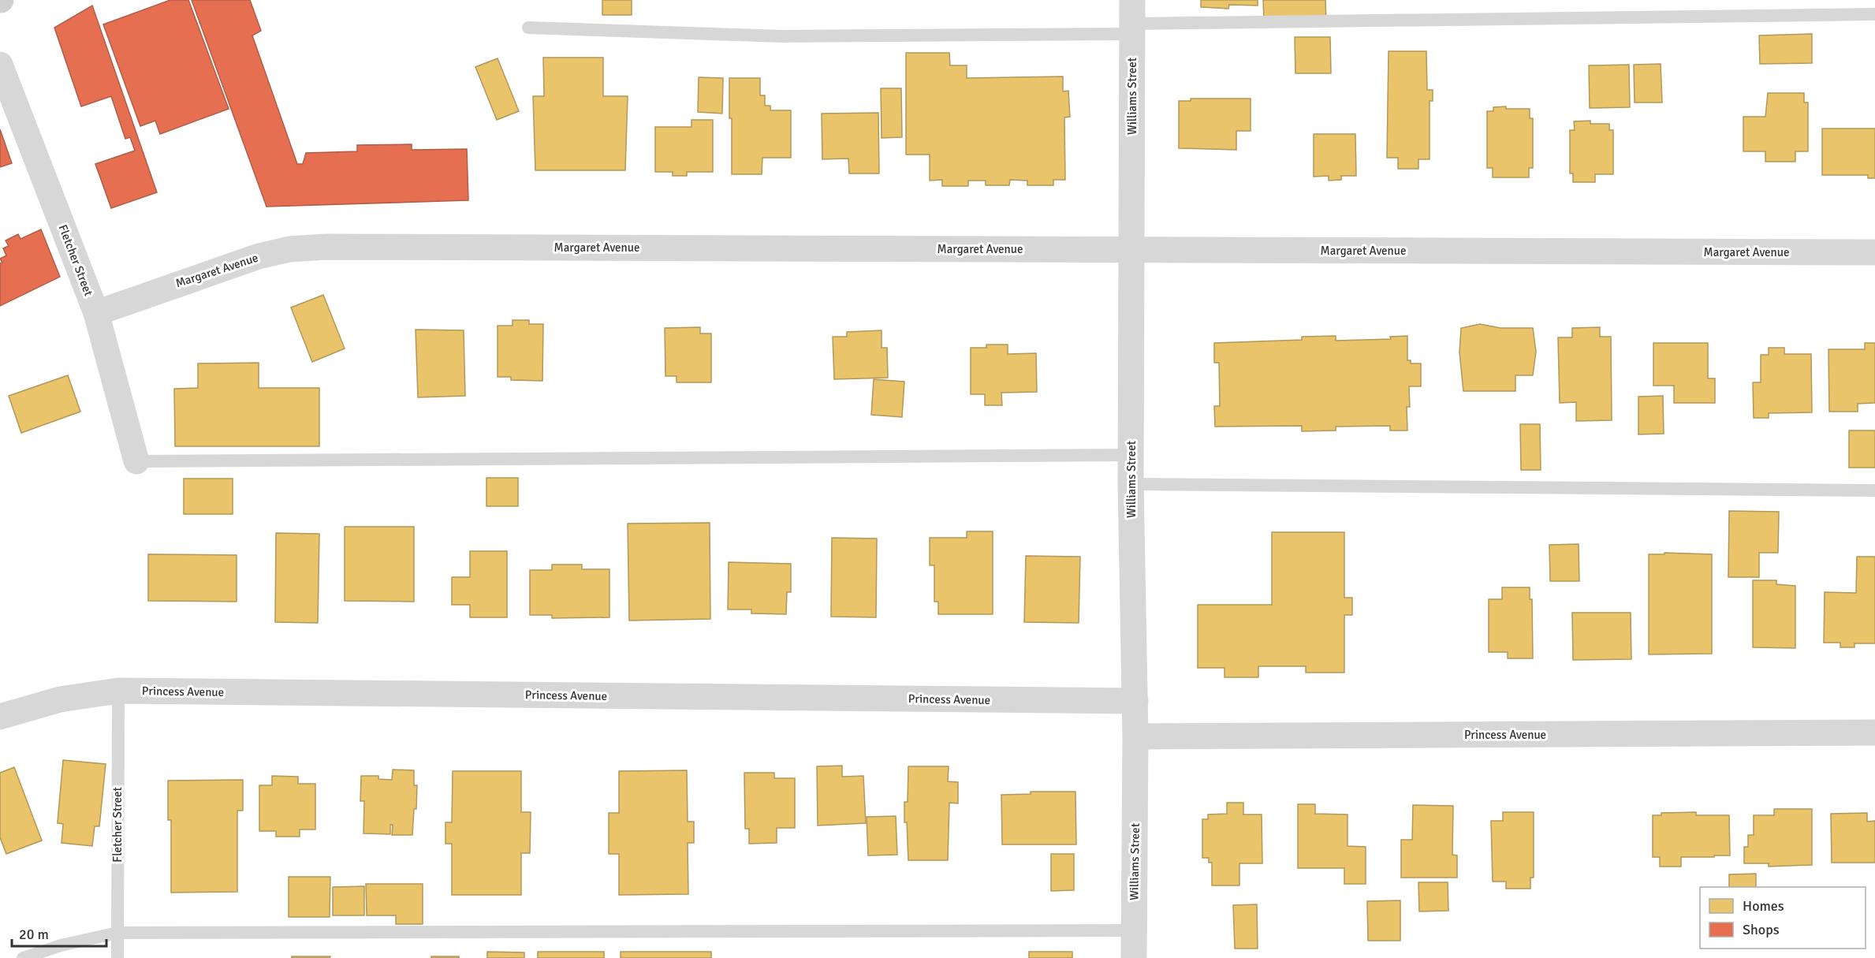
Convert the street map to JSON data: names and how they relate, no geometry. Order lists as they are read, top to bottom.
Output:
{
  "streets": {
    "street": [
      "Williams Street",
      "Margaret Avenue",
      "Fletcher Street",
      "Princess Avenue"
    ]
  },
  "crossings": [
    ["Williams Street", "Margaret Avenue"],
    ["Williams Street", "Princess Avenue"],
    ["Margaret Avenue", "Fletcher Street"],
    ["Fletcher Street", "Princess Avenue"]
  ],
  "legend": ["Homes", "Shops"],
  "scale_bar": "20 m"
}
